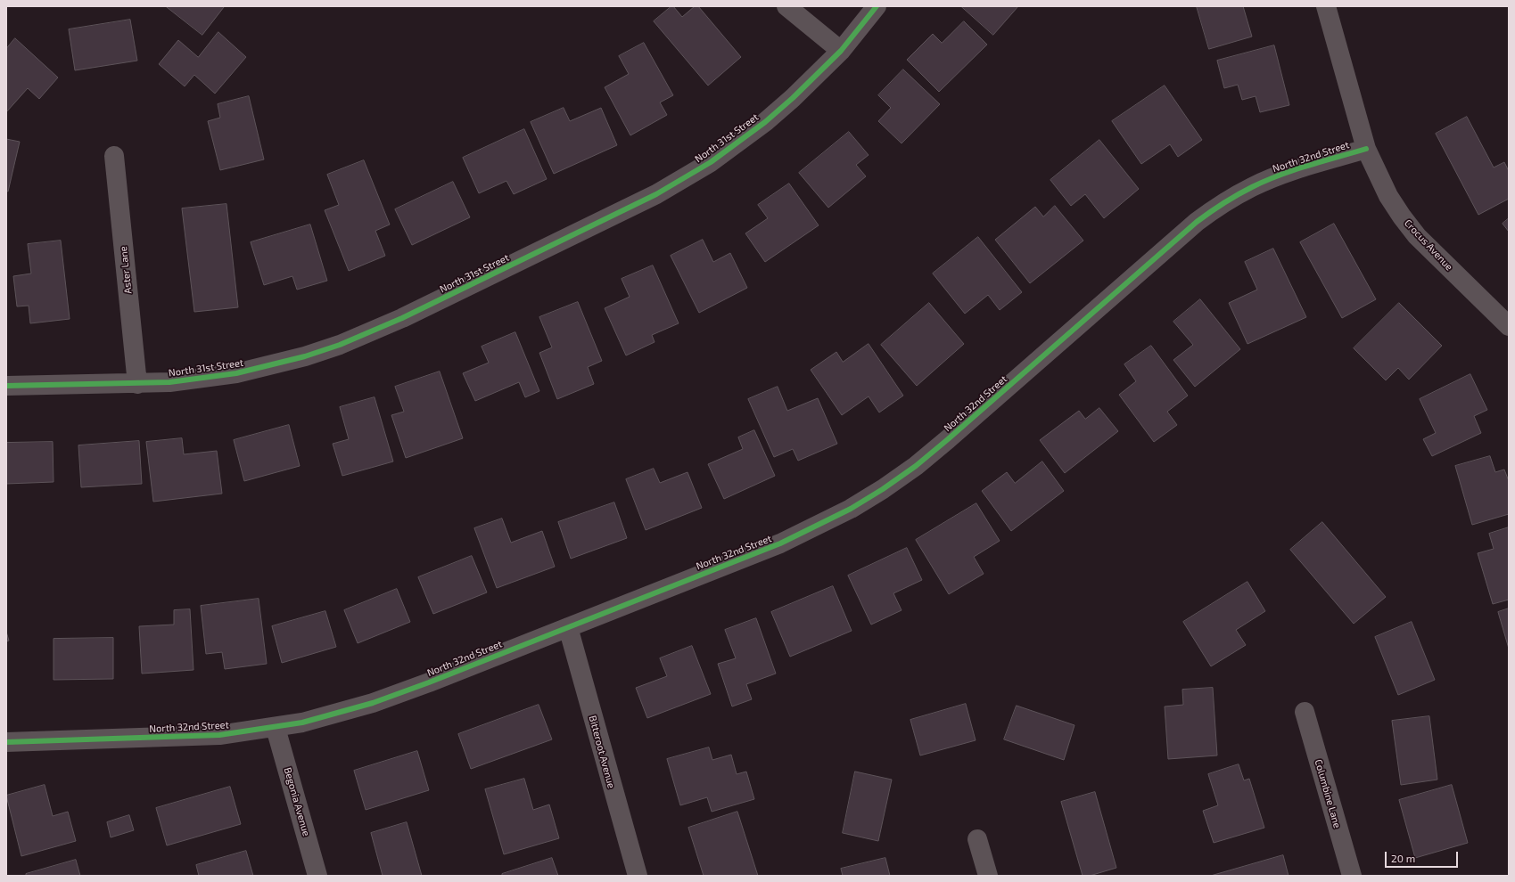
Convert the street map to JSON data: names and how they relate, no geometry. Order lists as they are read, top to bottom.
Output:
{
  "streets": {
    "street": [
      "North 31st Street",
      "North 32nd Street",
      "Crocus Avenue",
      "Aster Lane",
      "Bitteroot Avenue",
      "Columbine Lane",
      "Begonia Avenue"
    ]
  },
  "crossings": [
    ["North 31st Street", "Aster Lane"],
    ["North 32nd Street", "Crocus Avenue"],
    ["North 32nd Street", "Bitteroot Avenue"],
    ["North 32nd Street", "Begonia Avenue"]
  ],
  "scale_bar": "20 m"
}
